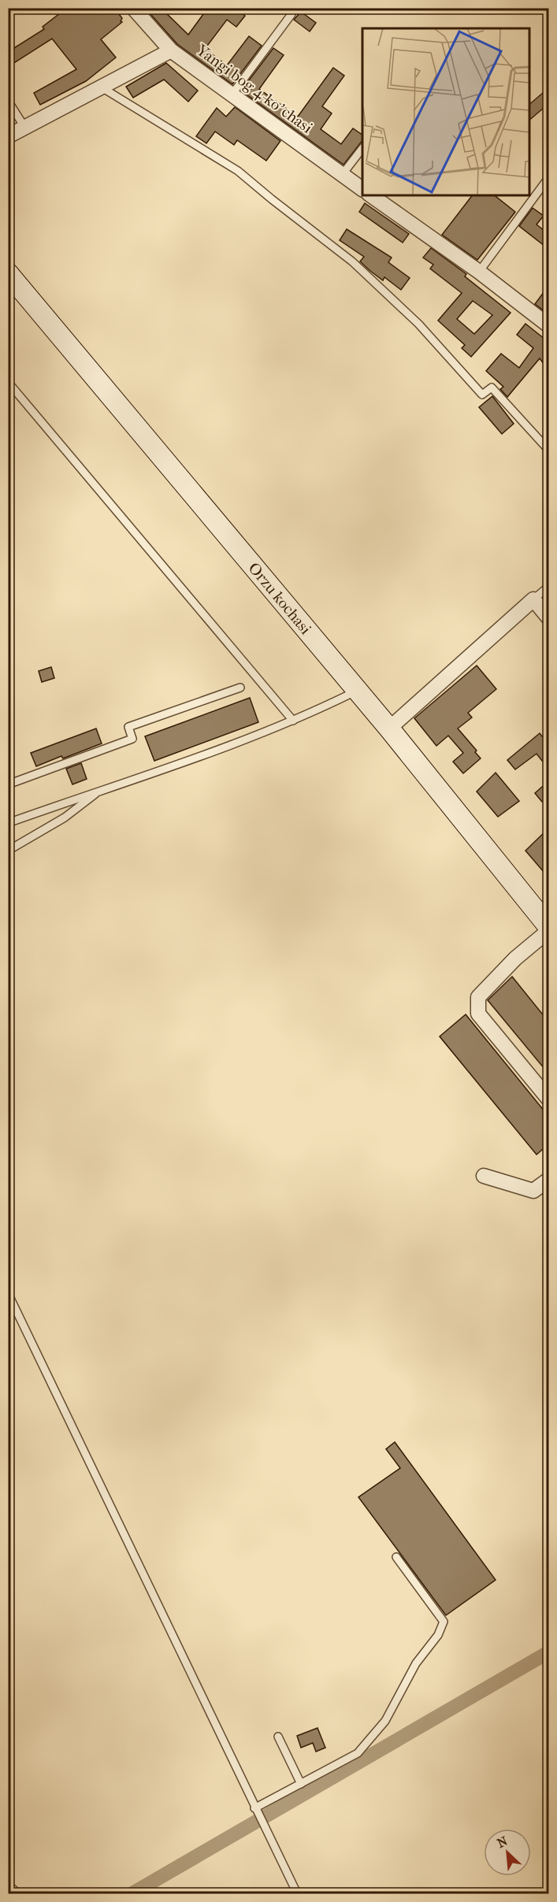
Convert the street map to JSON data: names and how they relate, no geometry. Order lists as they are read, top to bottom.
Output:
{
  "streets": {
    "main road": ["Orzu kochasi"],
    "street": ["Yangi bog 4-koʼchasi"]
  },
  "north": "top left"
}
